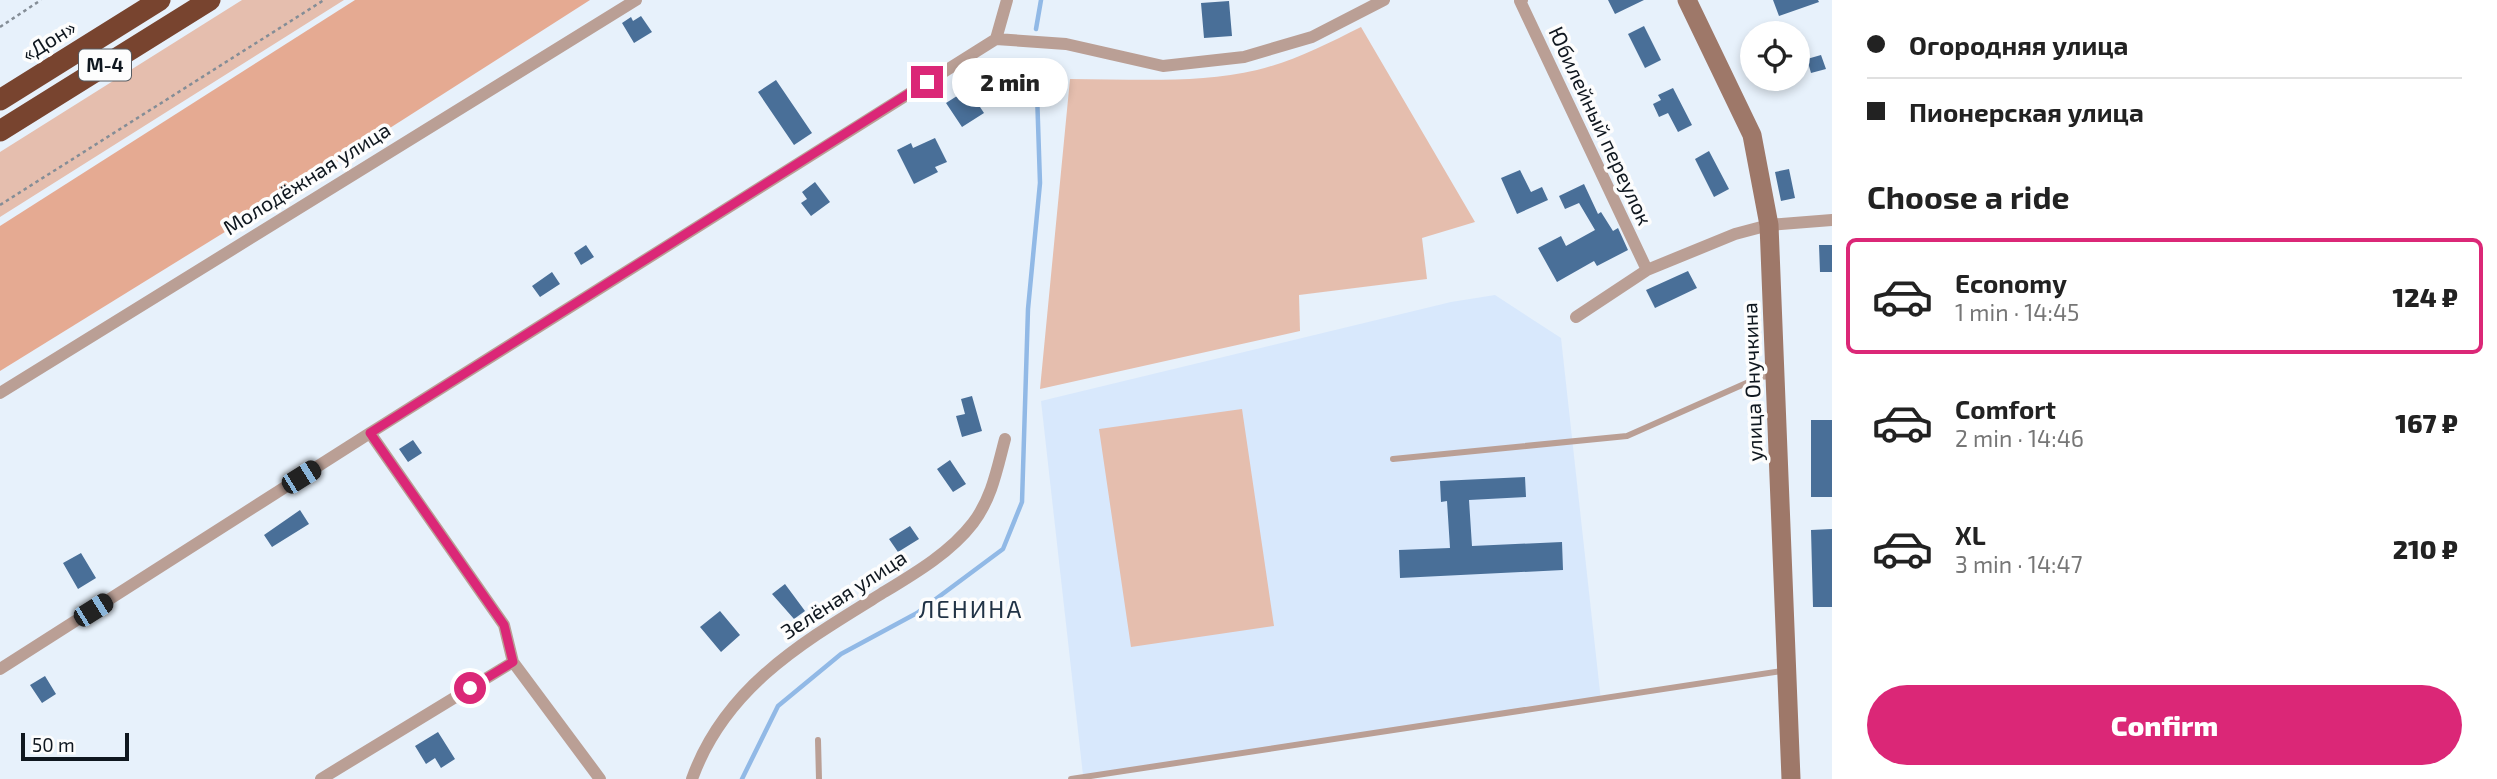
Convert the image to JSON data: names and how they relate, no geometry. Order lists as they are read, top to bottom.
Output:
{
  "streets": {
    "highway": ["«Дон»", "М-4"],
    "street": [
      "Юбилейный переулок",
      "Молодёжная улица",
      "улица Онучкина",
      "Зелёная улица"
    ]
  },
  "districts": ["ЛЕНИНА"],
  "scale_bar": "50 m",
  "page": {
    "banner": ["Огородняя улица", "Пионерская улица"],
    "bubble": "2 min",
    "heading": "Choose a ride",
    "list": [
      {
        "name": "Economy",
        "note": "1 min · 14:45",
        "value": "124 ₽"
      },
      {
        "name": "Comfort",
        "note": "2 min · 14:46",
        "value": "167 ₽"
      },
      {
        "name": "XL",
        "note": "3 min · 14:47",
        "value": "210 ₽"
      }
    ],
    "buttons": "Confirm",
    "scale": "50 m"
  }
}
